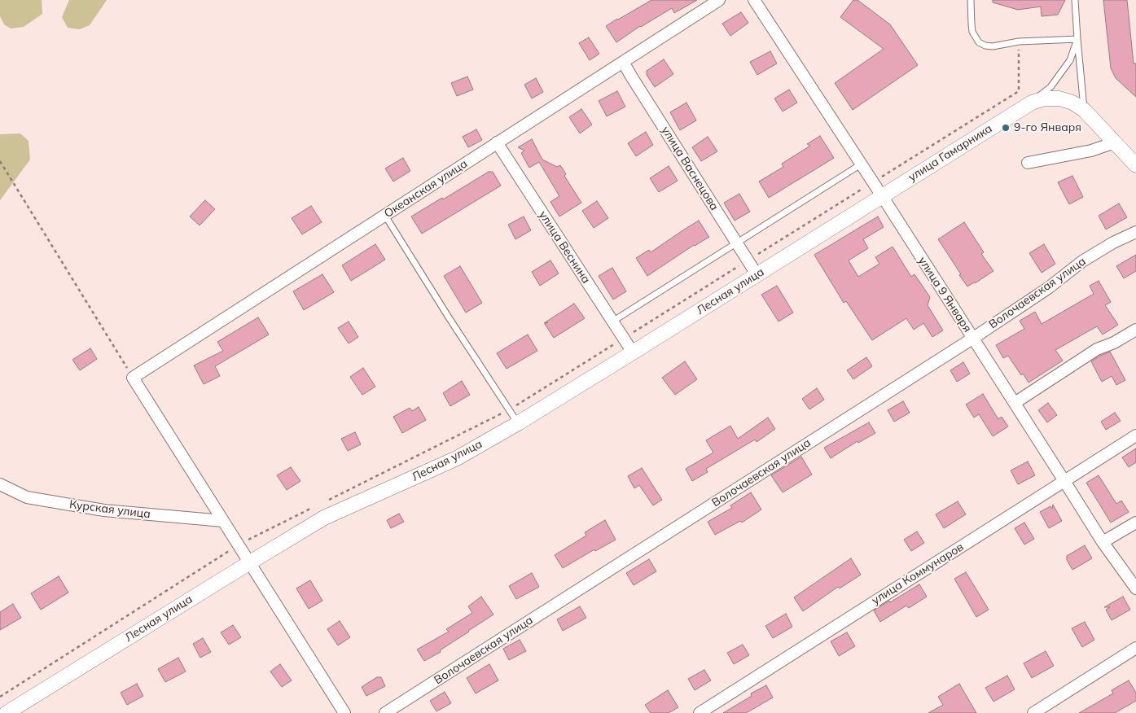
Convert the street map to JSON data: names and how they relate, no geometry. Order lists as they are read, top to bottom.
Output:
{
  "streets": {
    "street": [
      "улица Гамарника",
      "улица Васнецова",
      "Океанская улица",
      "улица Веснина",
      "Лесная улица",
      "Волочаевская улица",
      "улица 9 Января",
      "Курская улица",
      "улица Коммунаров"
    ]
  },
  "crossings": [
    ["улица Гамарника", "Лесная улица"],
    ["улица Гамарника", "улица 9 Января"],
    ["улица Васнецова", "Океанская улица"],
    ["улица Васнецова", "Лесная улица"],
    ["Океанская улица", "улица Веснина"],
    ["улица Веснина", "Лесная улица"],
    ["Лесная улица", "улица 9 Января"],
    ["Волочаевская улица", "улица 9 Января"],
    ["улица 9 Января", "улица Коммунаров"]
  ],
  "places": ["9-го Января"]
}
